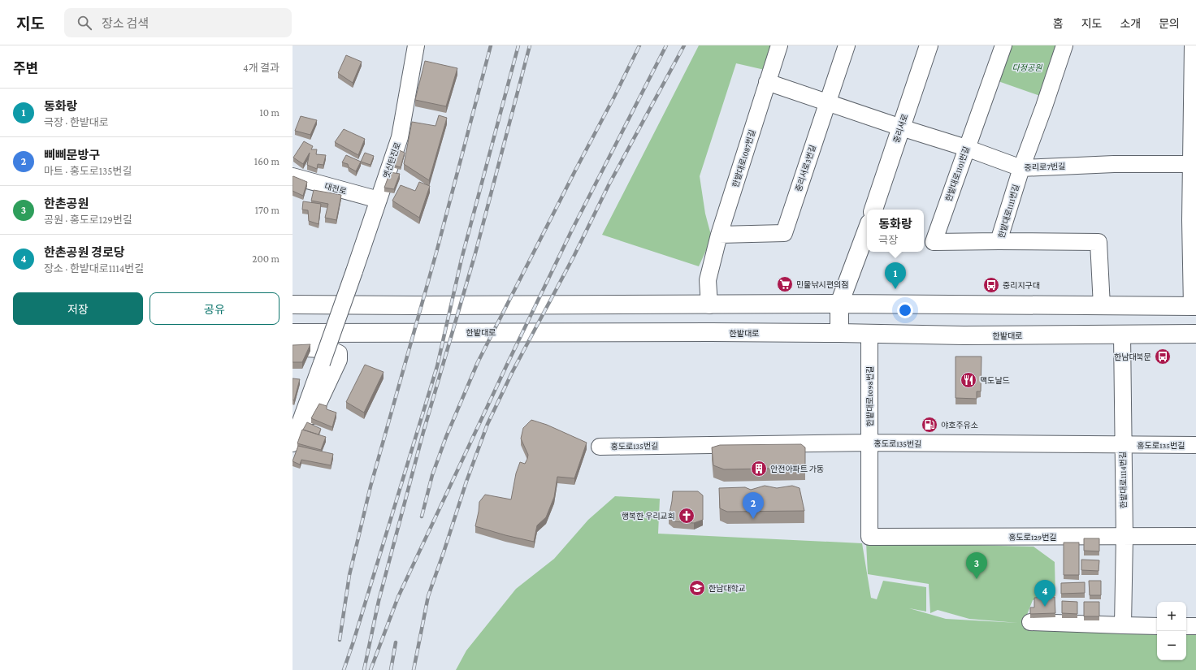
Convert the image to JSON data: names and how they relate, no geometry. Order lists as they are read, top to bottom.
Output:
{
  "streets": {
    "main road": ["중리서로", "한밭대로"],
    "street": [
      "한밭대로1087번길",
      "옛신탄진로",
      "중리로7번길",
      "중리서로3번길",
      "한밭대로1101번길",
      "대전로",
      "한밭대로1111번길",
      "한밭대로1098번길",
      "홍도로135번길",
      "한밭대로1114번길",
      "홍도로129번길"
    ]
  },
  "crossings": [
    ["중리서로", "중리로7번길"],
    ["한밭대로1087번길", "중리서로3번길"],
    ["옛신탄진로", "대전로"],
    ["중리로7번길", "한밭대로1101번길"],
    ["중리로7번길", "한밭대로1111번길"],
    ["한밭대로1101번길", "한밭대로1111번길"],
    ["한밭대로", "한밭대로1098번길"],
    ["한밭대로", "한밭대로1114번길"],
    ["한밭대로1098번길", "홍도로135번길"],
    ["한밭대로1098번길", "홍도로129번길"],
    ["홍도로135번길", "한밭대로1114번길"],
    ["한밭대로1114번길", "홍도로129번길"]
  ],
  "parks": ["다정공원"],
  "places": {
    "supermarket": ["민물낚시편의점"],
    "bus stop": ["중리지구대", "한남대북문"],
    "restaurant": ["맥도날드"],
    "fuel station": ["야호주유소"],
    "building": ["안전아파트 가동"],
    "church": ["행복한 우리교회"],
    "school or university": ["한남대학교"]
  },
  "page": {
    "header": "지도",
    "search": "장소 검색",
    "nav": [
      "홈",
      "지도",
      "소개",
      "문의"
    ],
    "heading": ["주변", "4개 결과"],
    "list": [
      {
        "mark": "1",
        "name": "동화랑",
        "note": "극장 · 한밭대로",
        "value": "10 m"
      },
      {
        "mark": "2",
        "name": "삐삐문방구",
        "note": "마트 · 홍도로135번길",
        "value": "160 m"
      },
      {
        "mark": "3",
        "name": "한촌공원",
        "note": "공원 · 홍도로129번길",
        "value": "170 m"
      },
      {
        "mark": "4",
        "name": "한촌공원 경로당",
        "note": "장소 · 한밭대로1114번길",
        "value": "200 m"
      }
    ],
    "popup": ["동화랑", "극장"],
    "pins": [
      "1",
      "2",
      "3",
      "4"
    ],
    "buttons": ["저장", "공유"],
    "map_buttons": ["+", "−"]
  }
}
